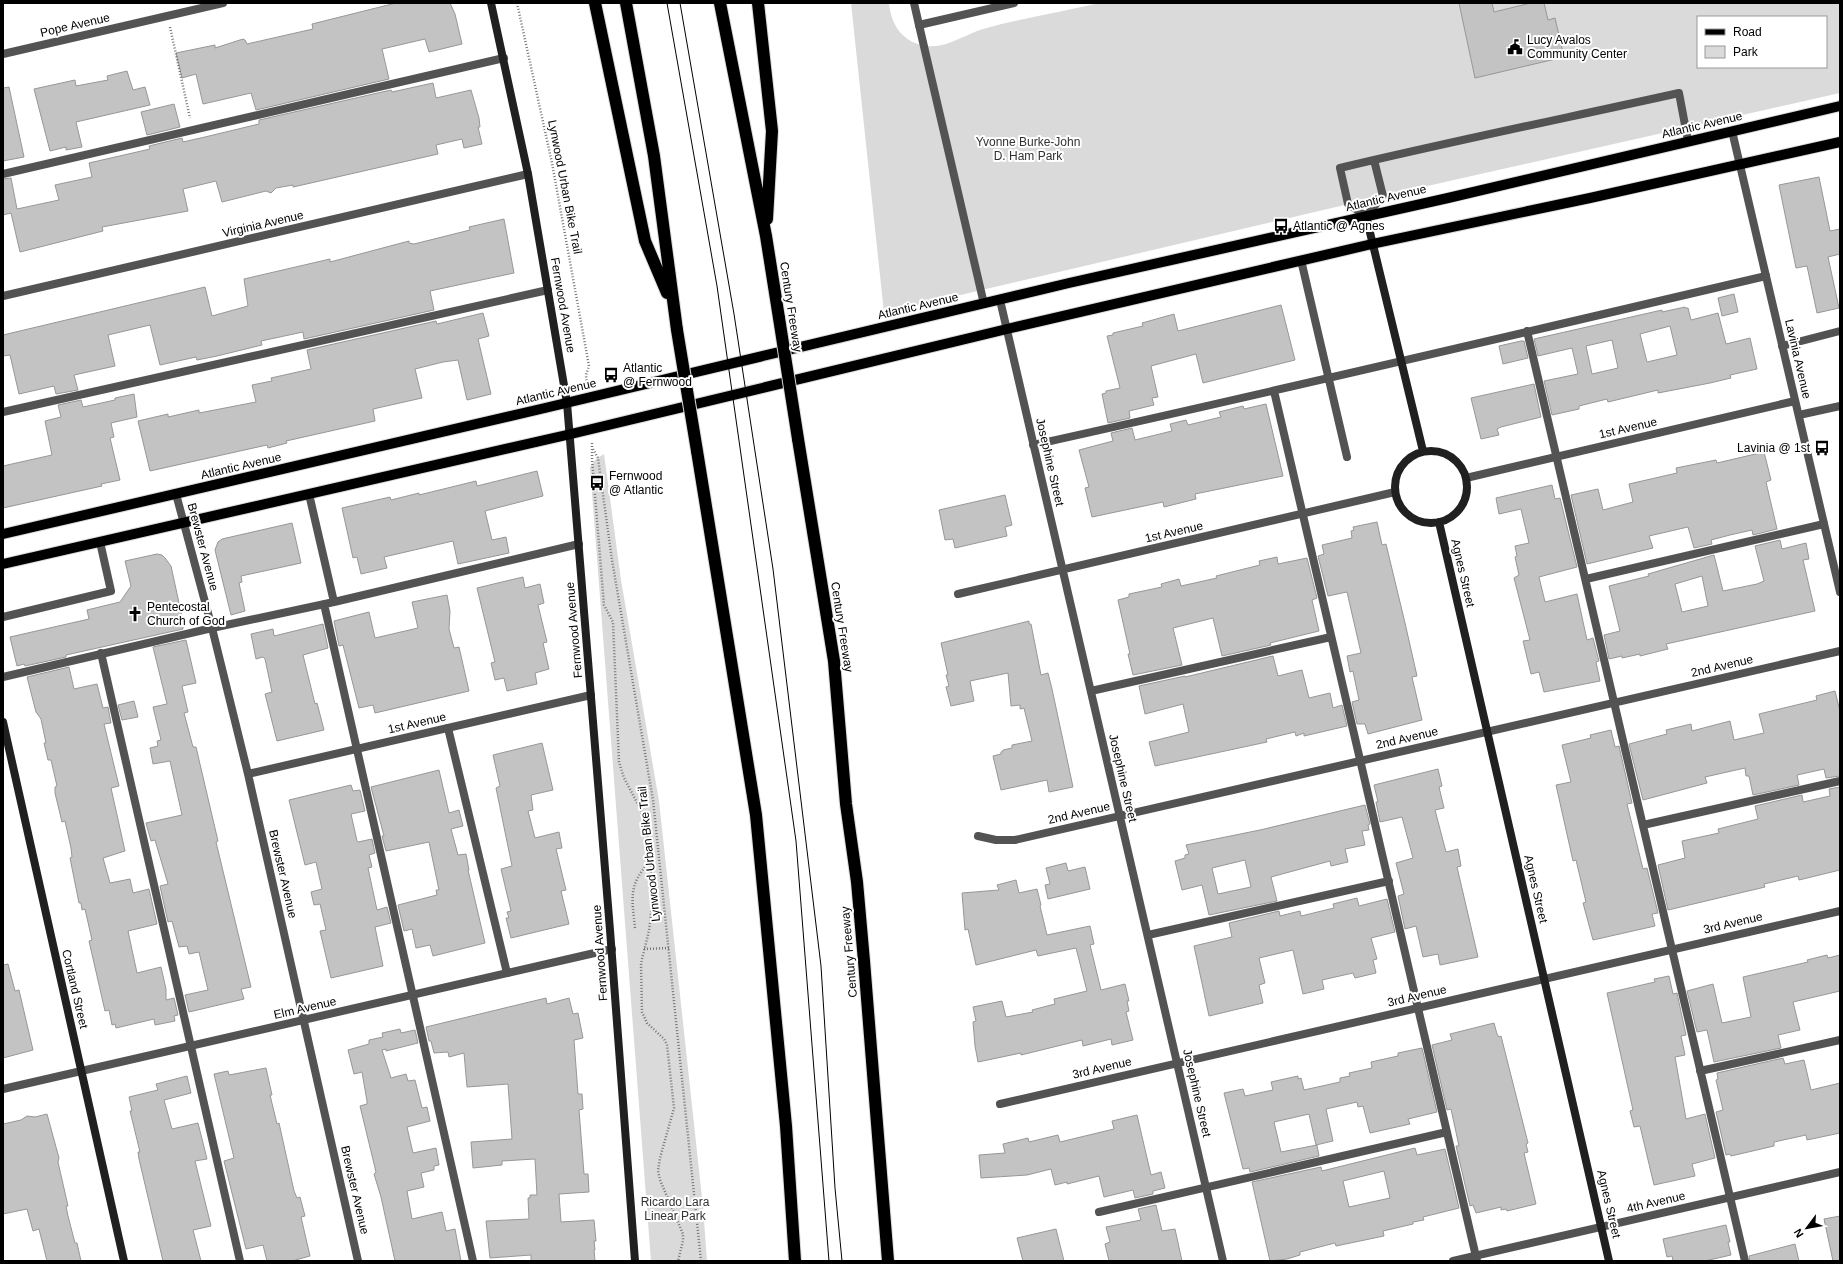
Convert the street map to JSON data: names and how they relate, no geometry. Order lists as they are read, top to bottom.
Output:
{
  "streets": {
    "highway": ["Century Freeway"],
    "main road": ["Atlantic Avenue"],
    "street": [
      "Pope Avenue",
      "Virginia Avenue",
      "Fernwood Avenue",
      "Lavinia Avenue",
      "1st Avenue",
      "Josephine Street",
      "Brewster Avenue",
      "Agnes Street",
      "2nd Avenue",
      "3rd Avenue",
      "Cortland Street",
      "Elm Avenue",
      "4th Avenue"
    ],
    "path": ["Lynwood Urban Bike Trail"]
  },
  "crossings": [
    ["Atlantic Avenue", "Fernwood Avenue"],
    ["Atlantic Avenue", "Lavinia Avenue"],
    ["Atlantic Avenue", "Josephine Street"],
    ["Atlantic Avenue", "Brewster Avenue"],
    ["Virginia Avenue", "Fernwood Avenue"],
    ["Fernwood Avenue", "1st Avenue"],
    ["Fernwood Avenue", "Elm Avenue"],
    ["Lavinia Avenue", "1st Avenue"],
    ["1st Avenue", "Josephine Street"],
    ["1st Avenue", "Brewster Avenue"],
    ["1st Avenue", "Agnes Street"],
    ["Josephine Street", "2nd Avenue"],
    ["Josephine Street", "3rd Avenue"],
    ["Brewster Avenue", "Elm Avenue"],
    ["Agnes Street", "2nd Avenue"],
    ["Agnes Street", "3rd Avenue"],
    ["Agnes Street", "4th Avenue"],
    ["Cortland Street", "Elm Avenue"]
  ],
  "parks": ["Yvonne Burke-John D. Ham Park", "Ricardo Lara Linear Park"],
  "places": {
    "public building": ["Lucy Avalos Community Center"],
    "bus stop": [
      "Atlantic @ Agnes",
      "Atlantic @ Fernwood",
      "Lavinia @ 1st",
      "Fernwood @ Atlantic"
    ],
    "church": ["Pentecostal Church of God"]
  },
  "legend": ["Road", "Park"],
  "north": "bottom left"
}
